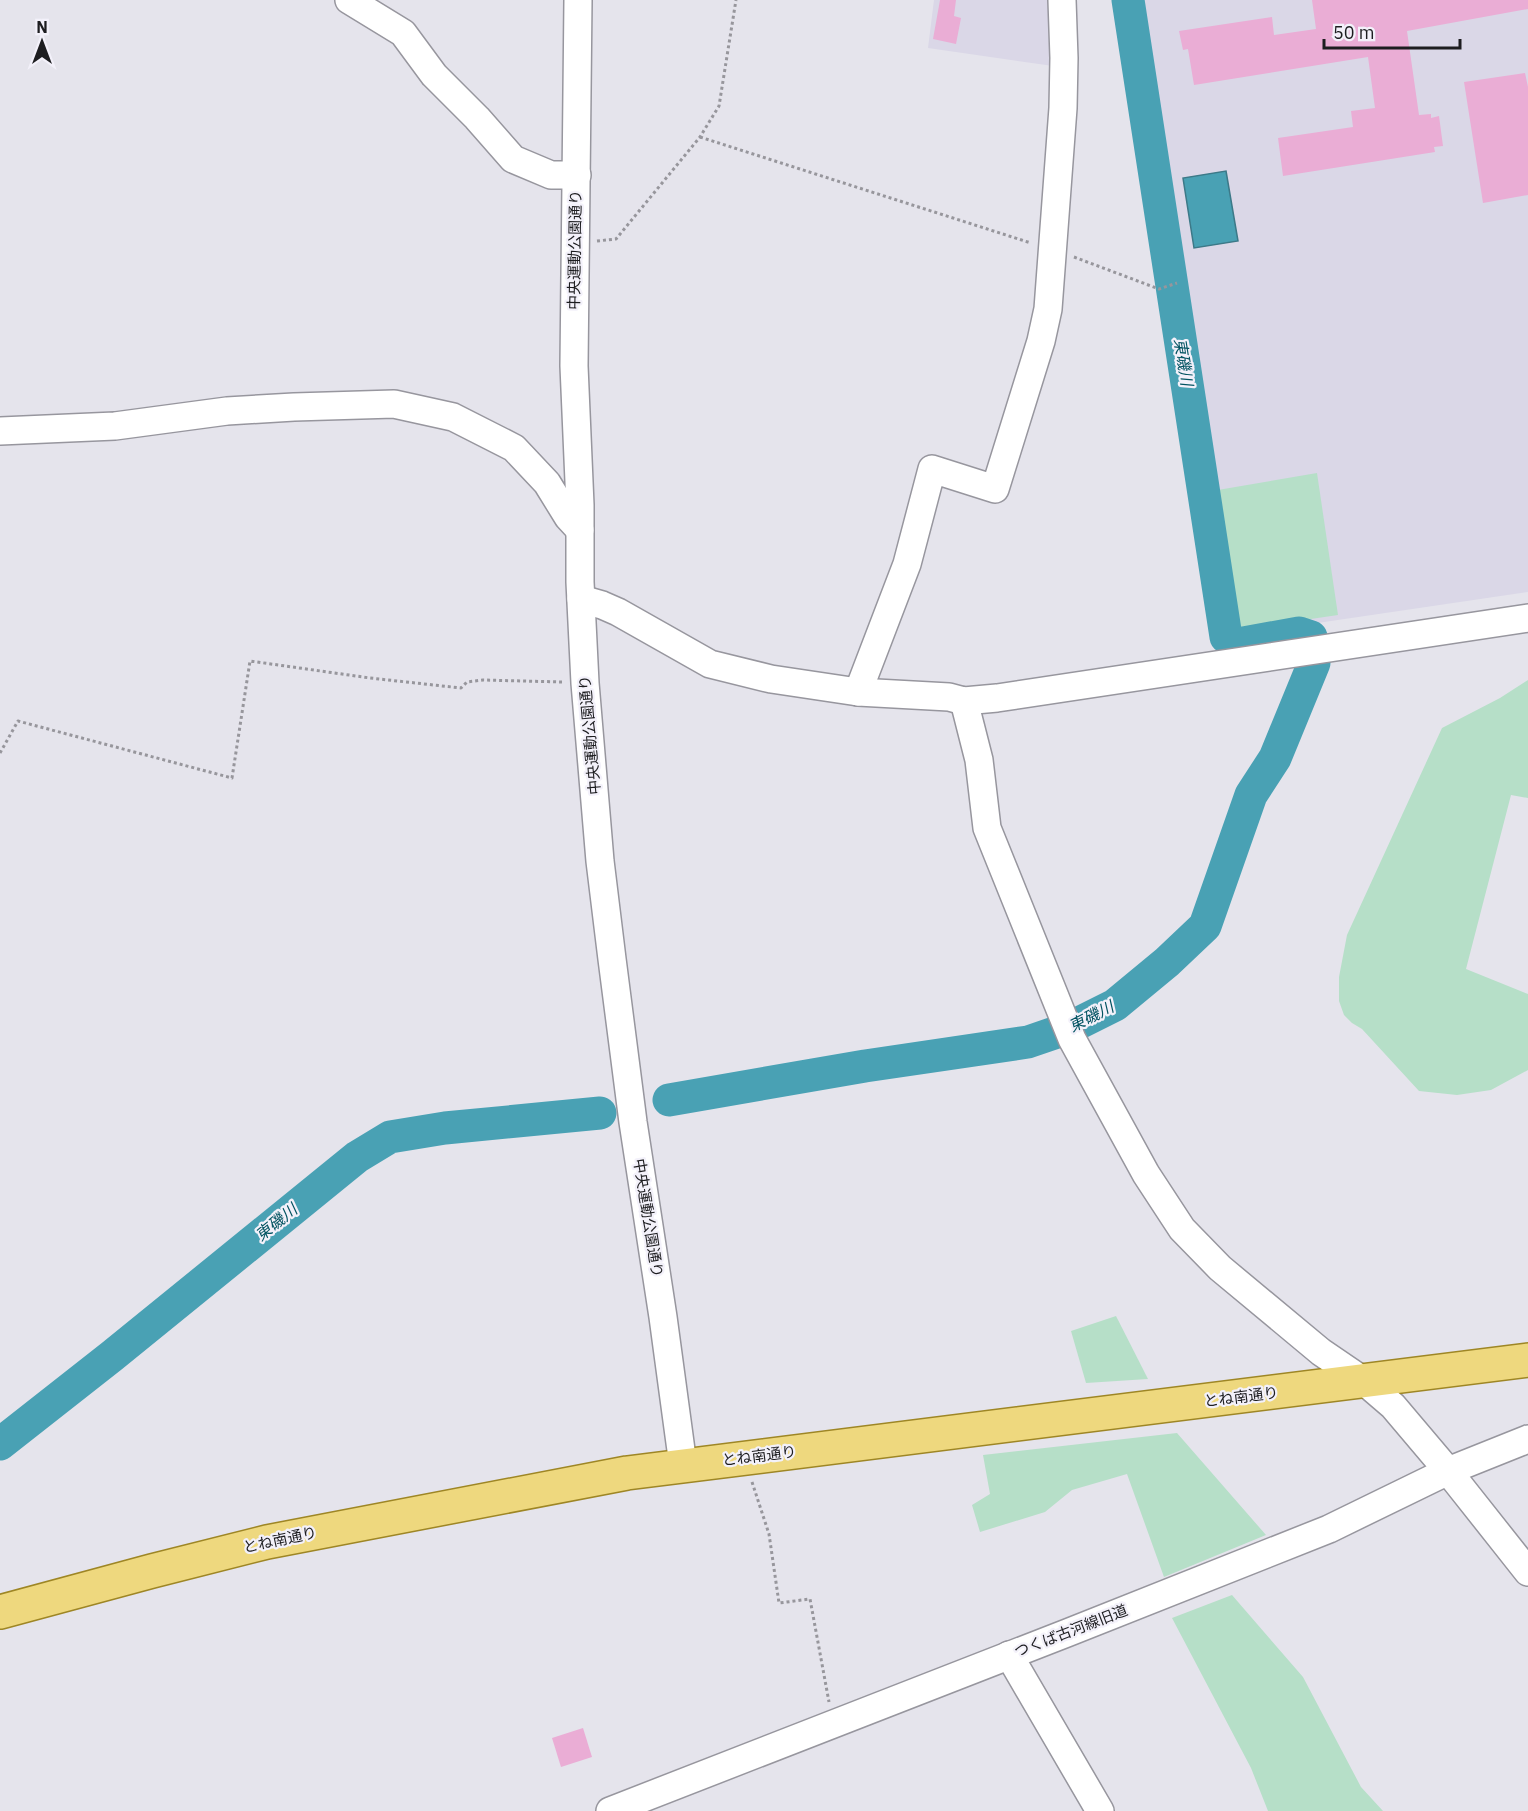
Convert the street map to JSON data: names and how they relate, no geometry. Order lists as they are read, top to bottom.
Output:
{
  "streets": {
    "main road": ["とね南通り"],
    "street": ["中央運動公園通り", "つくば古河線旧道"]
  },
  "crossings": [
    ["中央運動公園通り", "とね南通り"]
  ],
  "water": ["東磯川"],
  "scale_bar": "50 m",
  "north": "top"
}
